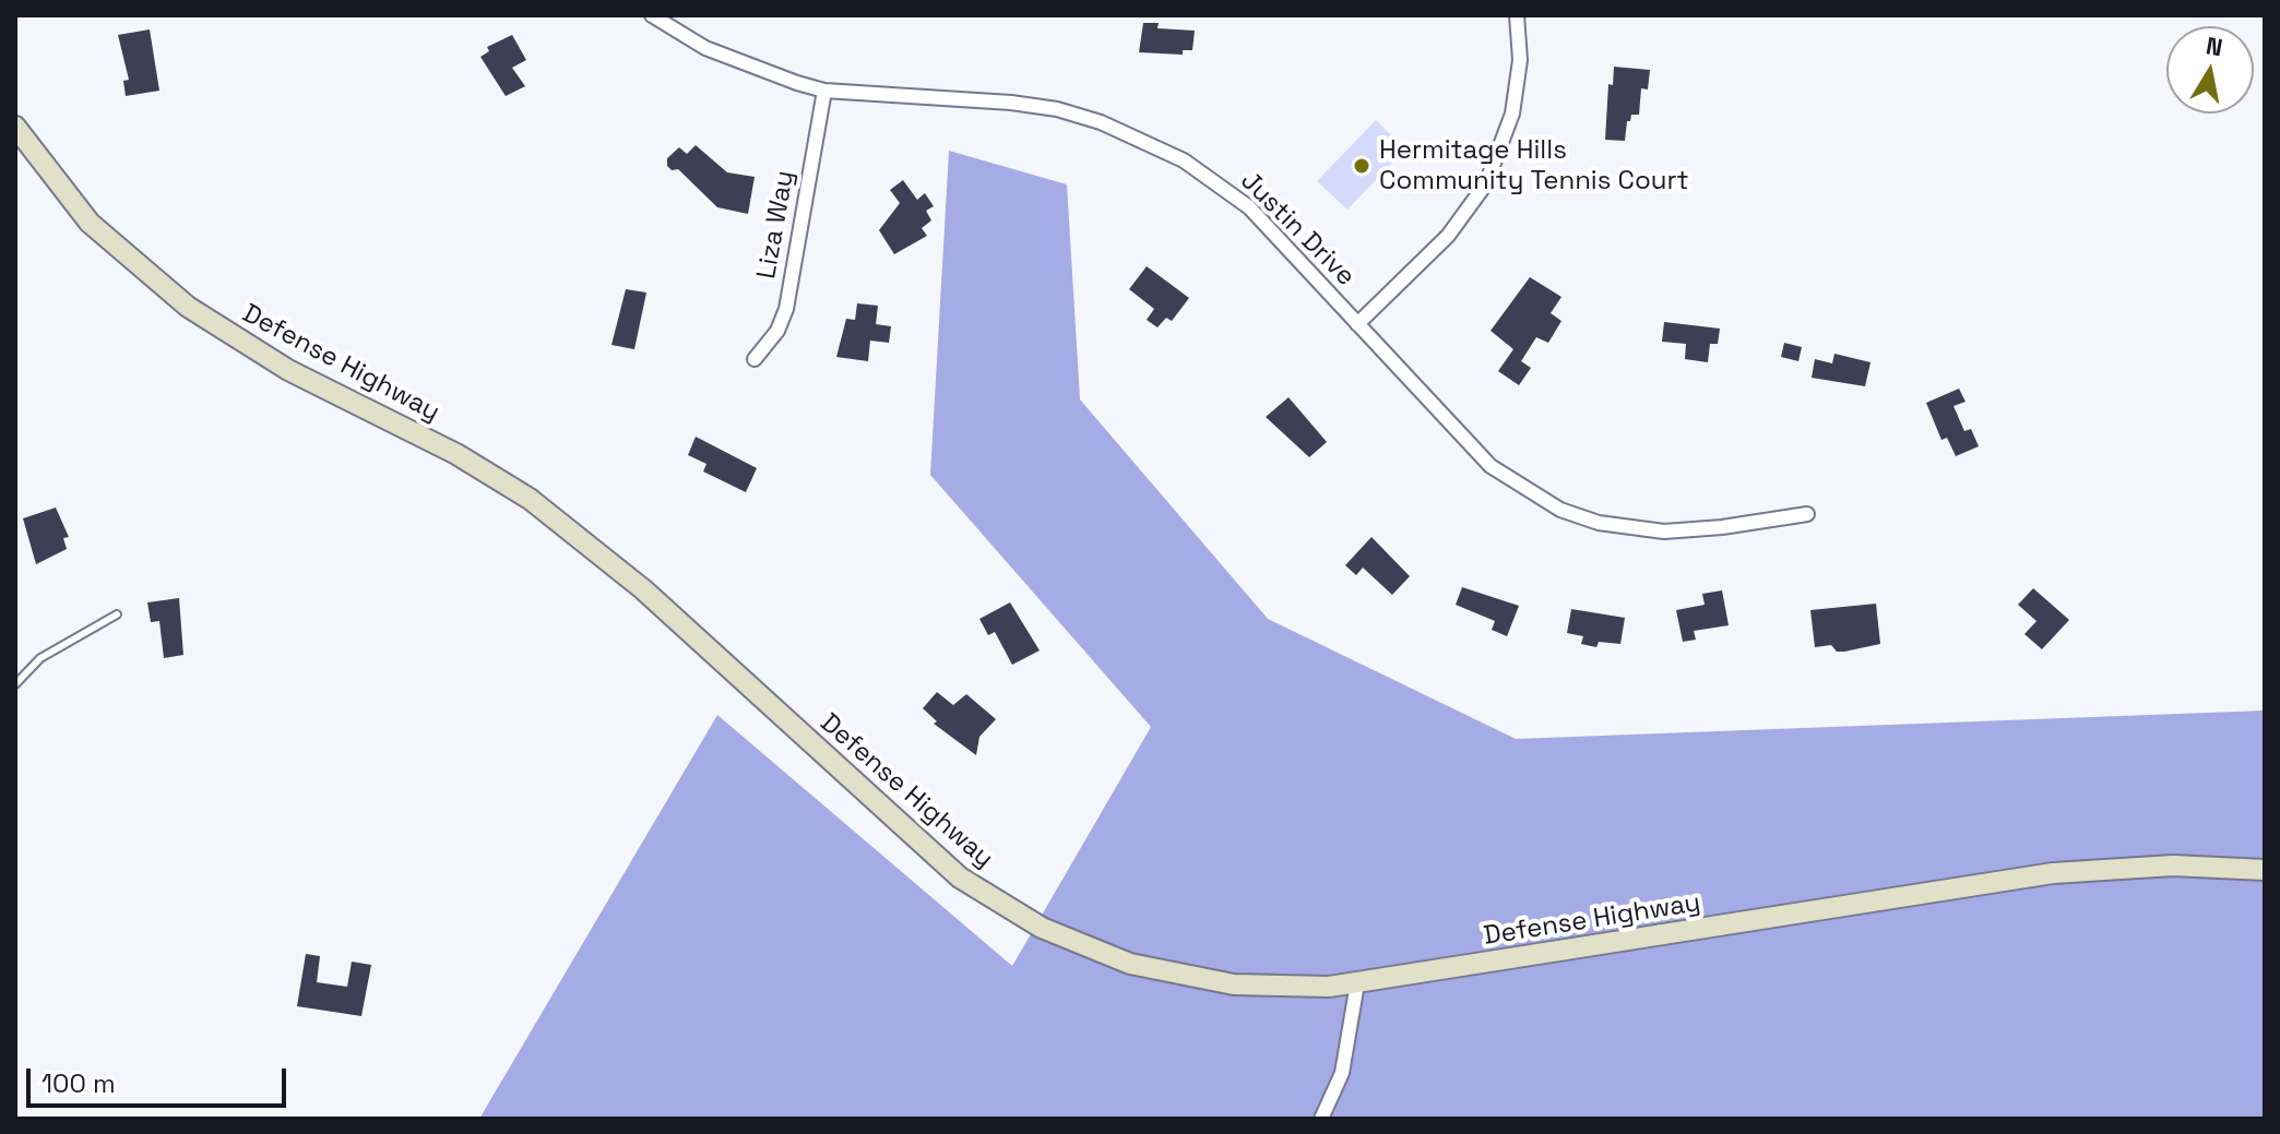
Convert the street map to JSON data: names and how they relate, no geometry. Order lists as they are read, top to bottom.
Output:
{
  "streets": {
    "main road": ["Defense Highway"],
    "street": ["Liza Way", "Justin Drive"]
  },
  "crossings": [
    ["Liza Way", "Justin Drive"]
  ],
  "places": ["Hermitage Hills Community Tennis Court"],
  "scale_bar": "100 m",
  "north": "top"
}
